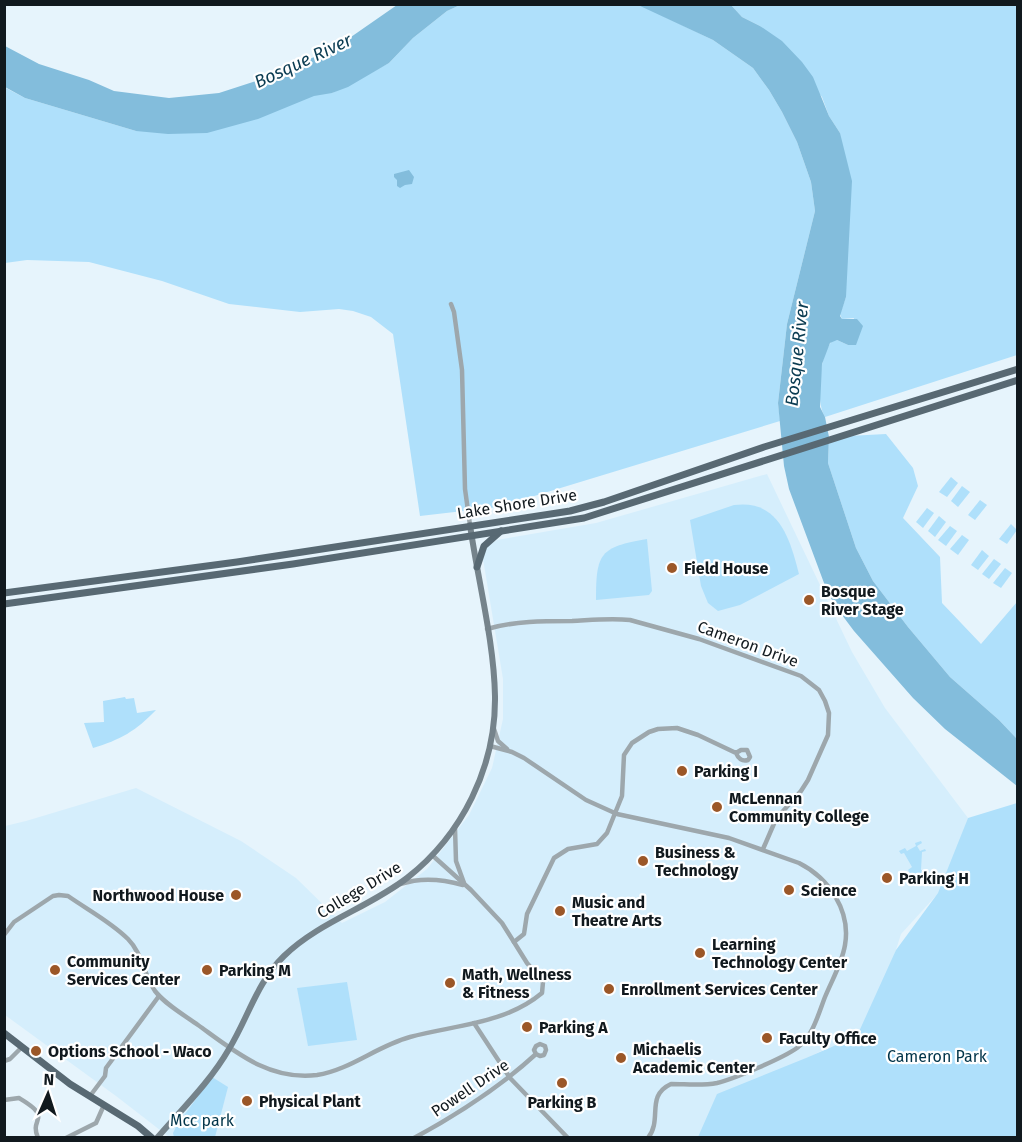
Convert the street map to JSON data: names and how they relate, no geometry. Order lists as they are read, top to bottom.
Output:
{
  "streets": {
    "main road": ["Lake Shore Drive"],
    "street": ["Cameron Drive", "College Drive", "Powell Drive"]
  },
  "crossings": [
    ["Lake Shore Drive", "College Drive"],
    ["Cameron Drive", "College Drive"]
  ],
  "water": ["Bosque River"],
  "parks": ["Cameron Park", "Mcc park"],
  "places": [
    "Field House",
    "Bosque River Stage",
    "Parking I",
    "McLennan Community College",
    "Business & Technology",
    "Parking H",
    "Science",
    "Northwood House",
    "Music and Theatre Arts",
    "Learning Technology Center",
    "Community Services Center",
    "Parking M",
    "Math, Wellness & Fitness",
    "Enrollment Services Center",
    "Parking A",
    "Faculty Office",
    "Options School - Waco",
    "Michaelis Academic Center",
    "Parking B",
    "Physical Plant"
  ],
  "north": "top"
}
